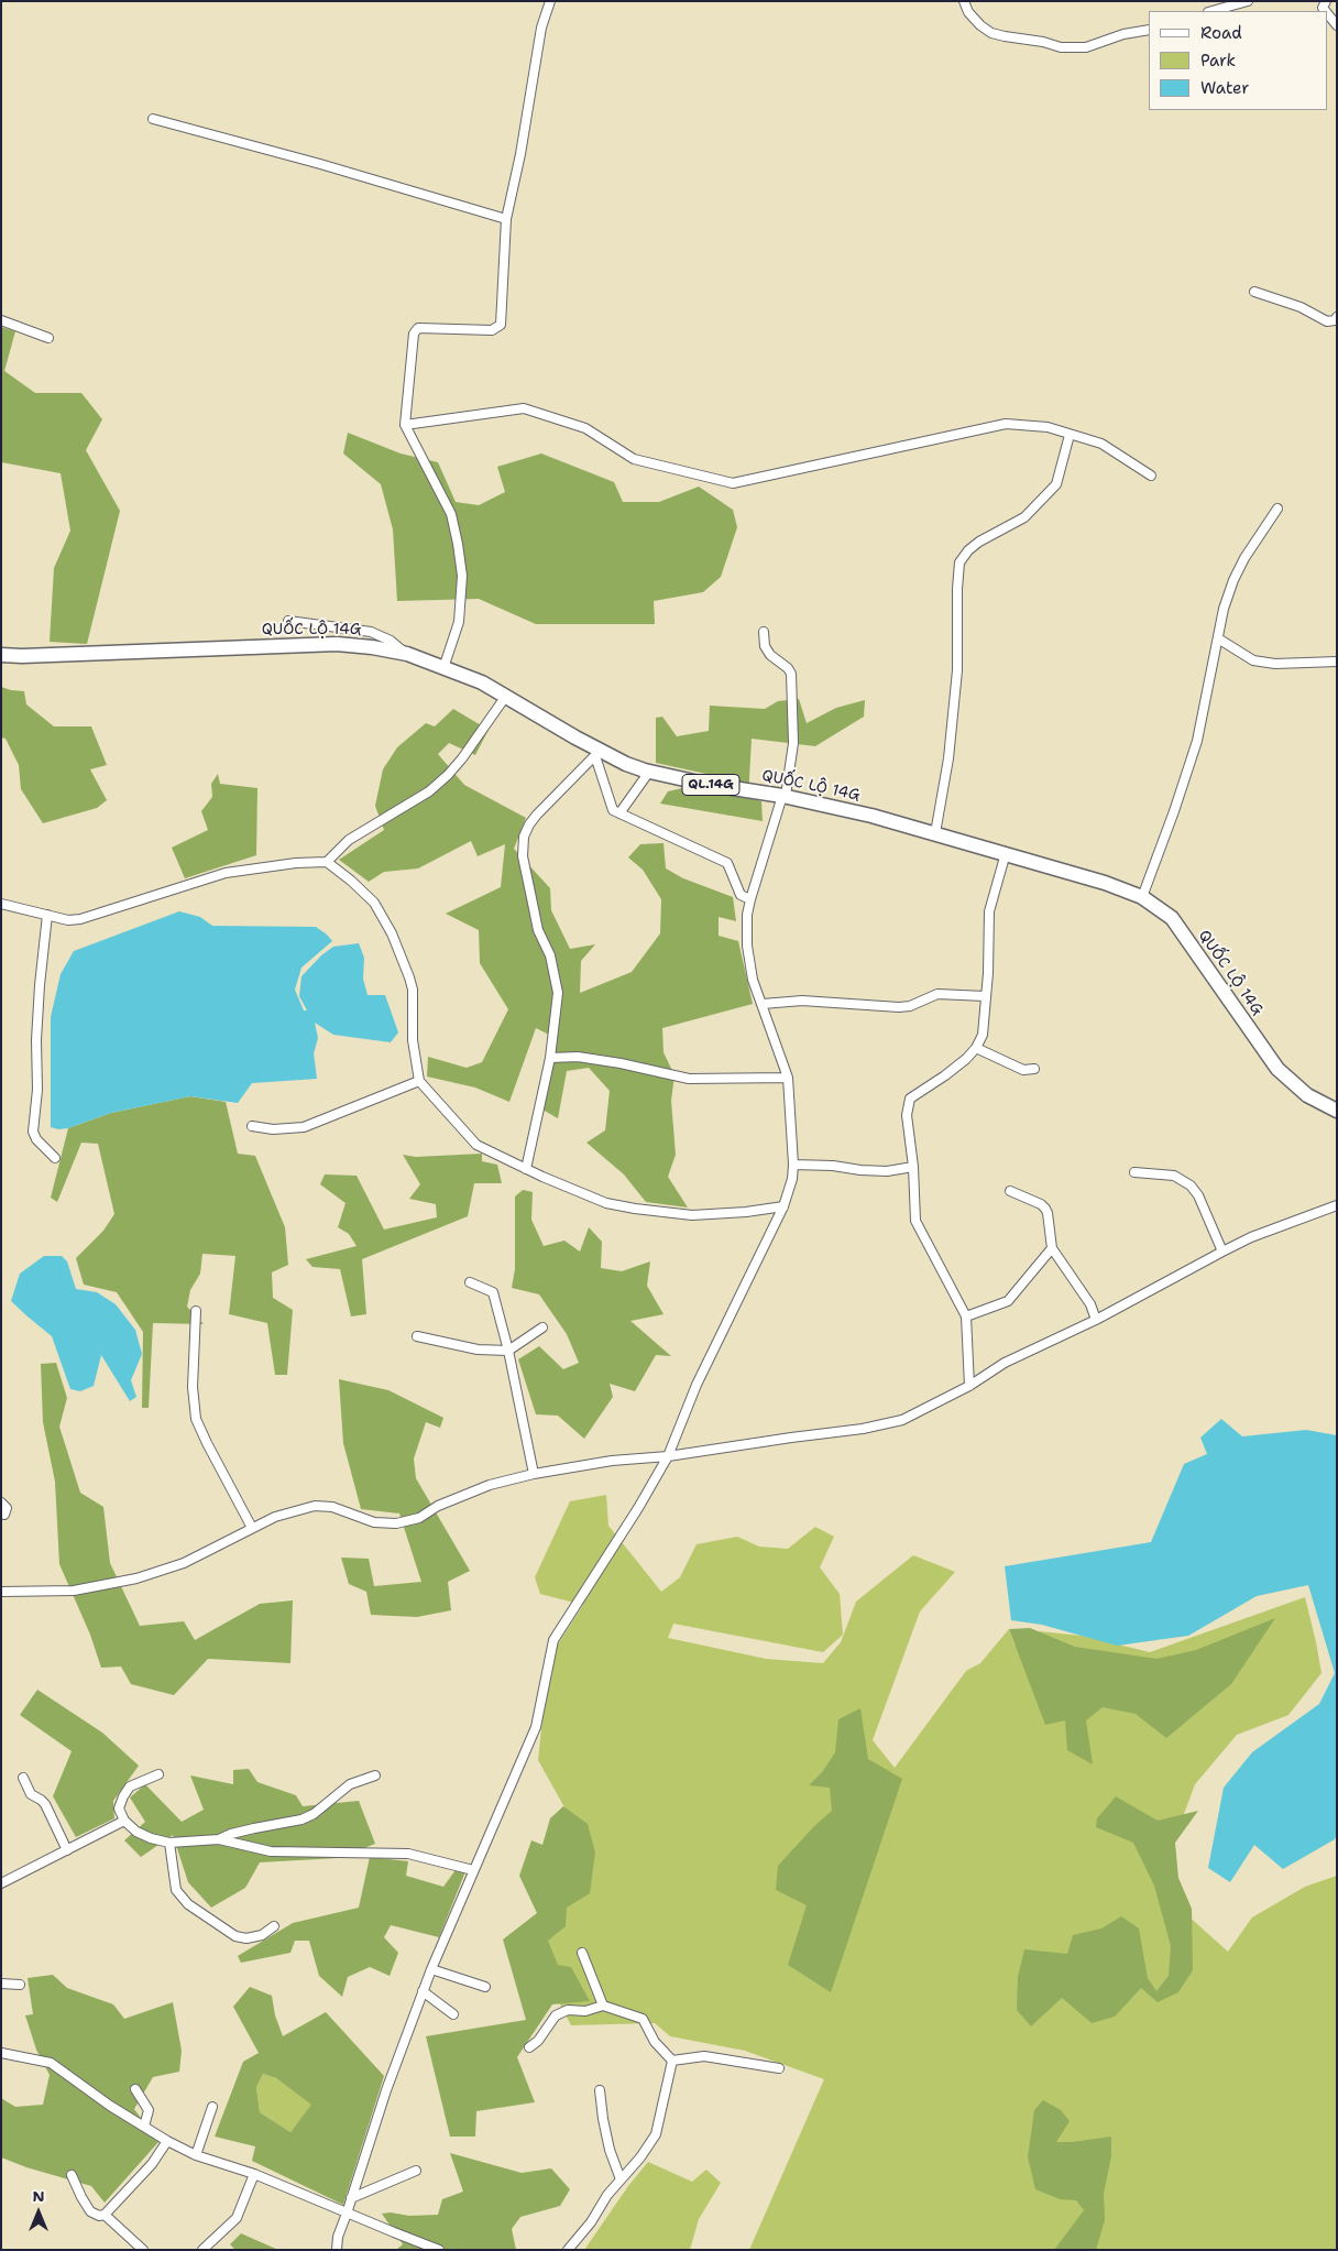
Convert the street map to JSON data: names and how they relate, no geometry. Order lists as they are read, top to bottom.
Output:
{
  "streets": {
    "main road": ["QUỐC LỘ 14G", "QL.14G"]
  },
  "legend": ["Road", "Park", "Water"],
  "north": "top"
}
